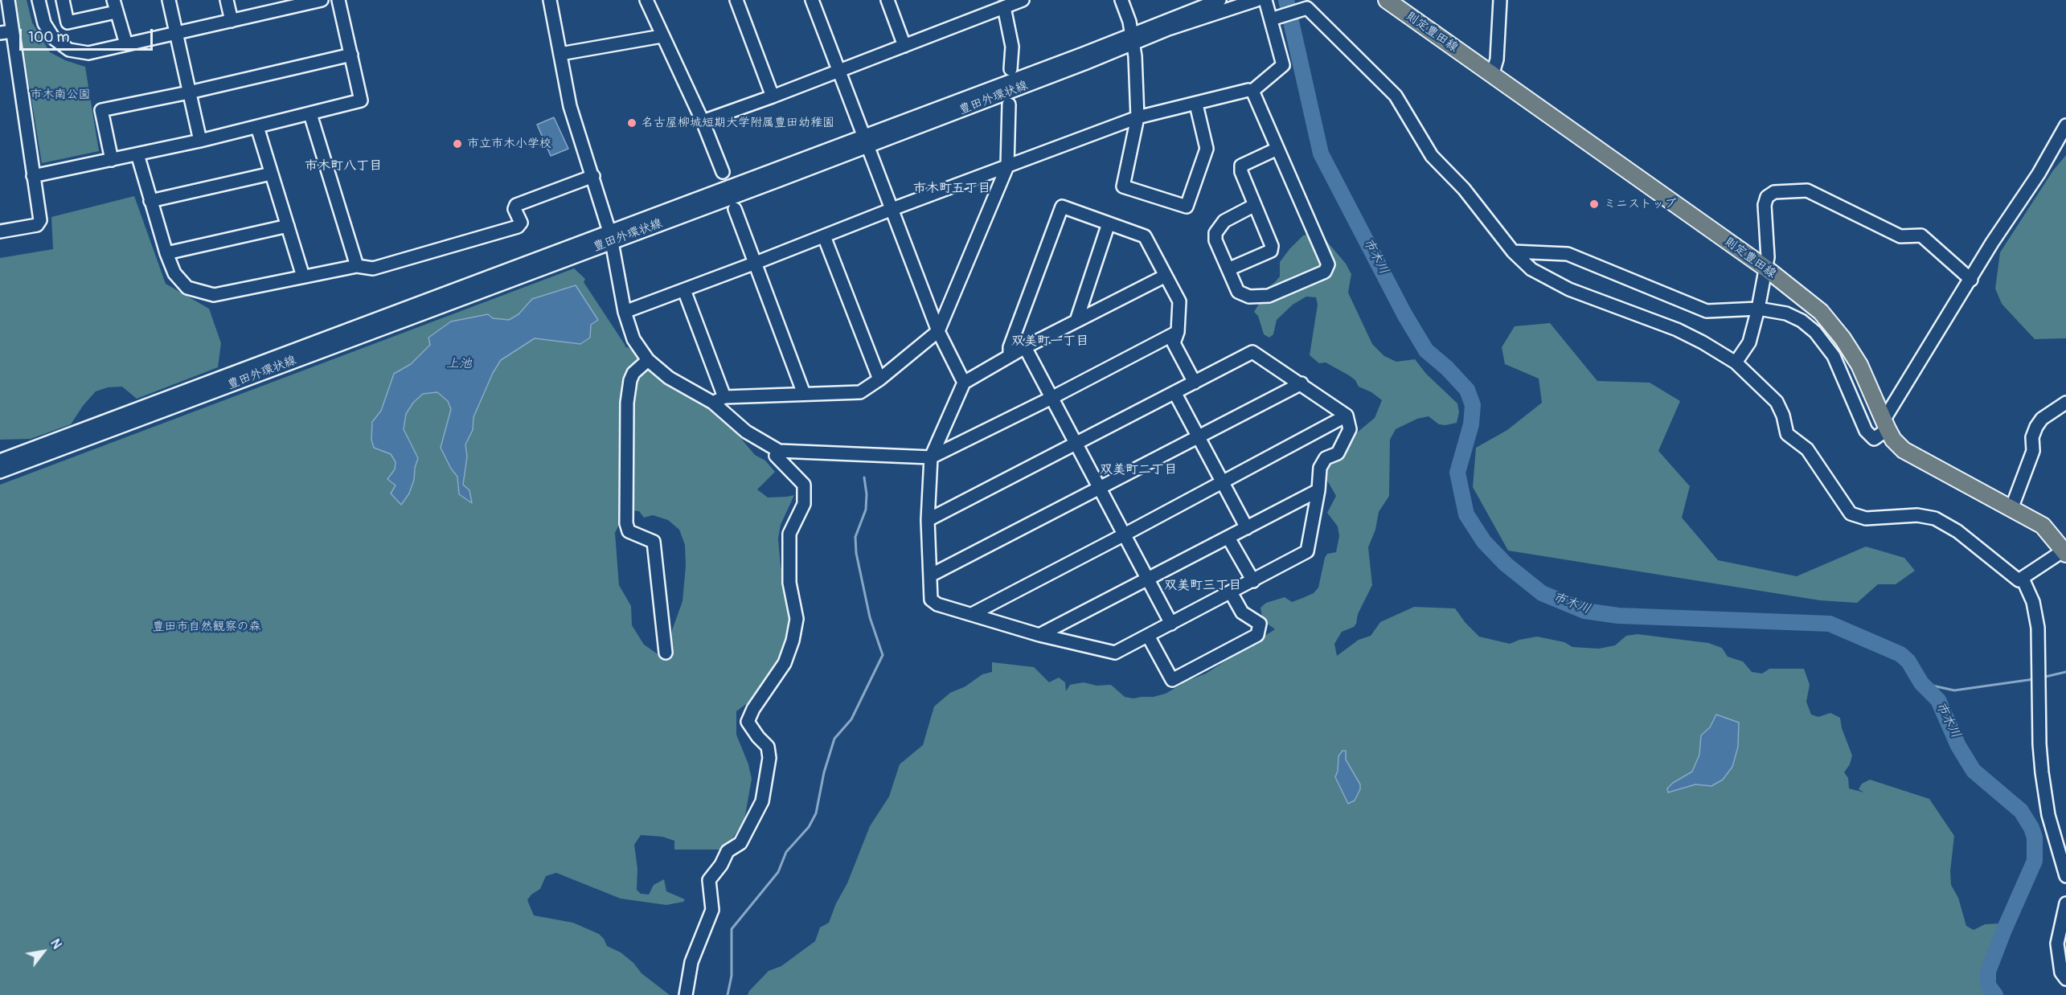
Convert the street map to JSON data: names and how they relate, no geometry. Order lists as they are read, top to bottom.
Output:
{
  "streets": {
    "main road": ["則定豊田線"],
    "street": ["豊田外環状線"]
  },
  "districts": [
    "市木町八丁目",
    "市木町五丁目",
    "双美町一丁目",
    "双美町二丁目",
    "双美町三丁目"
  ],
  "water": ["市木川", "上池"],
  "parks": ["市木南公園", "豊田市自然観察の森"],
  "places": ["名古屋柳城短期大学附属豊田幼稚園", "市立市木小学校", "ミニストップ"],
  "scale_bar": "100 m",
  "north": "top right"
}
